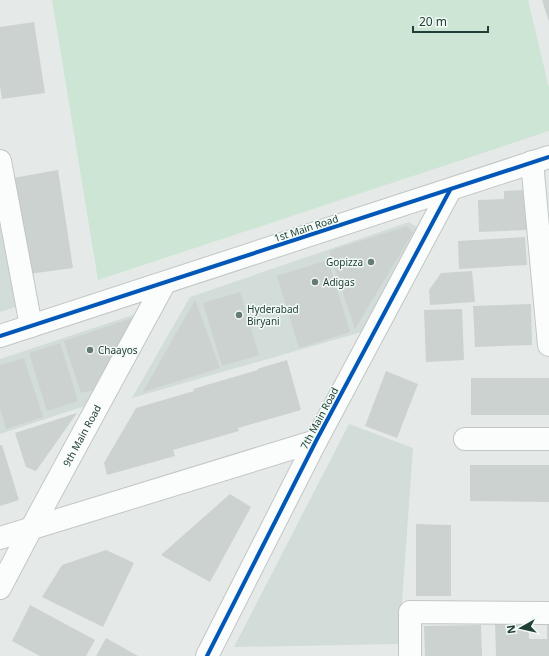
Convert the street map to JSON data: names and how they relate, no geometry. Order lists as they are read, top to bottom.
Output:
{
  "streets": {
    "street": ["1st Main Road", "7th Main Road", "9th Main Road"]
  },
  "crossings": [
    ["1st Main Road", "7th Main Road"],
    ["1st Main Road", "9th Main Road"]
  ],
  "places": [
    "Gopizza",
    "Adigas",
    "Hyderabad Biryani",
    "Chaayos"
  ],
  "scale_bar": "20 m",
  "north": "left"
}
